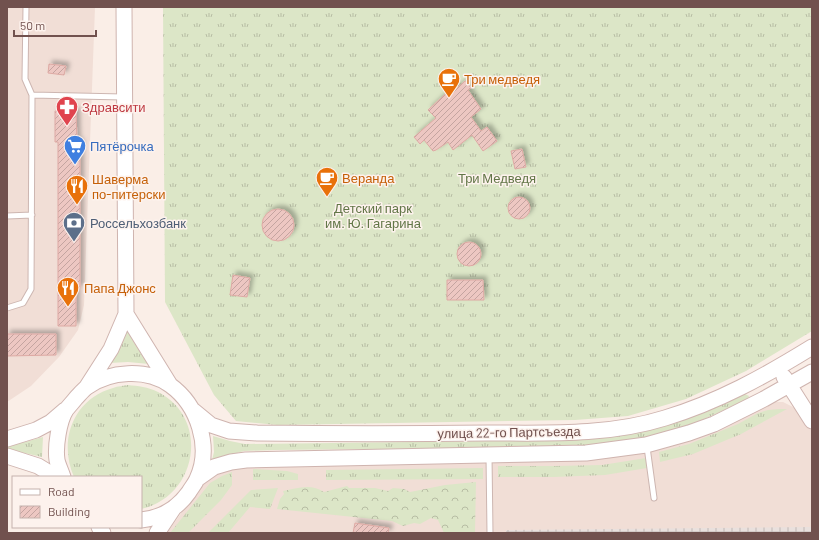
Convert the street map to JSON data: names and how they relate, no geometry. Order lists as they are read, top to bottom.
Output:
{
  "streets": {
    "street": ["улица 22-го Партсъезда"]
  },
  "parks": ["Три Медведя", "Детский парк им. Ю. Гагарина"],
  "places": {
    "cafe": ["Три медведя", "Веранда"],
    "pharmacy": ["Здравсити"],
    "supermarket": ["Пятёрочка"],
    "restaurant": ["Шаверма по-питерски", "Папа Джонс"],
    "bank": ["Россельхозбанк"]
  },
  "legend": ["Road", "Building"],
  "scale_bar": "50 m"
}
